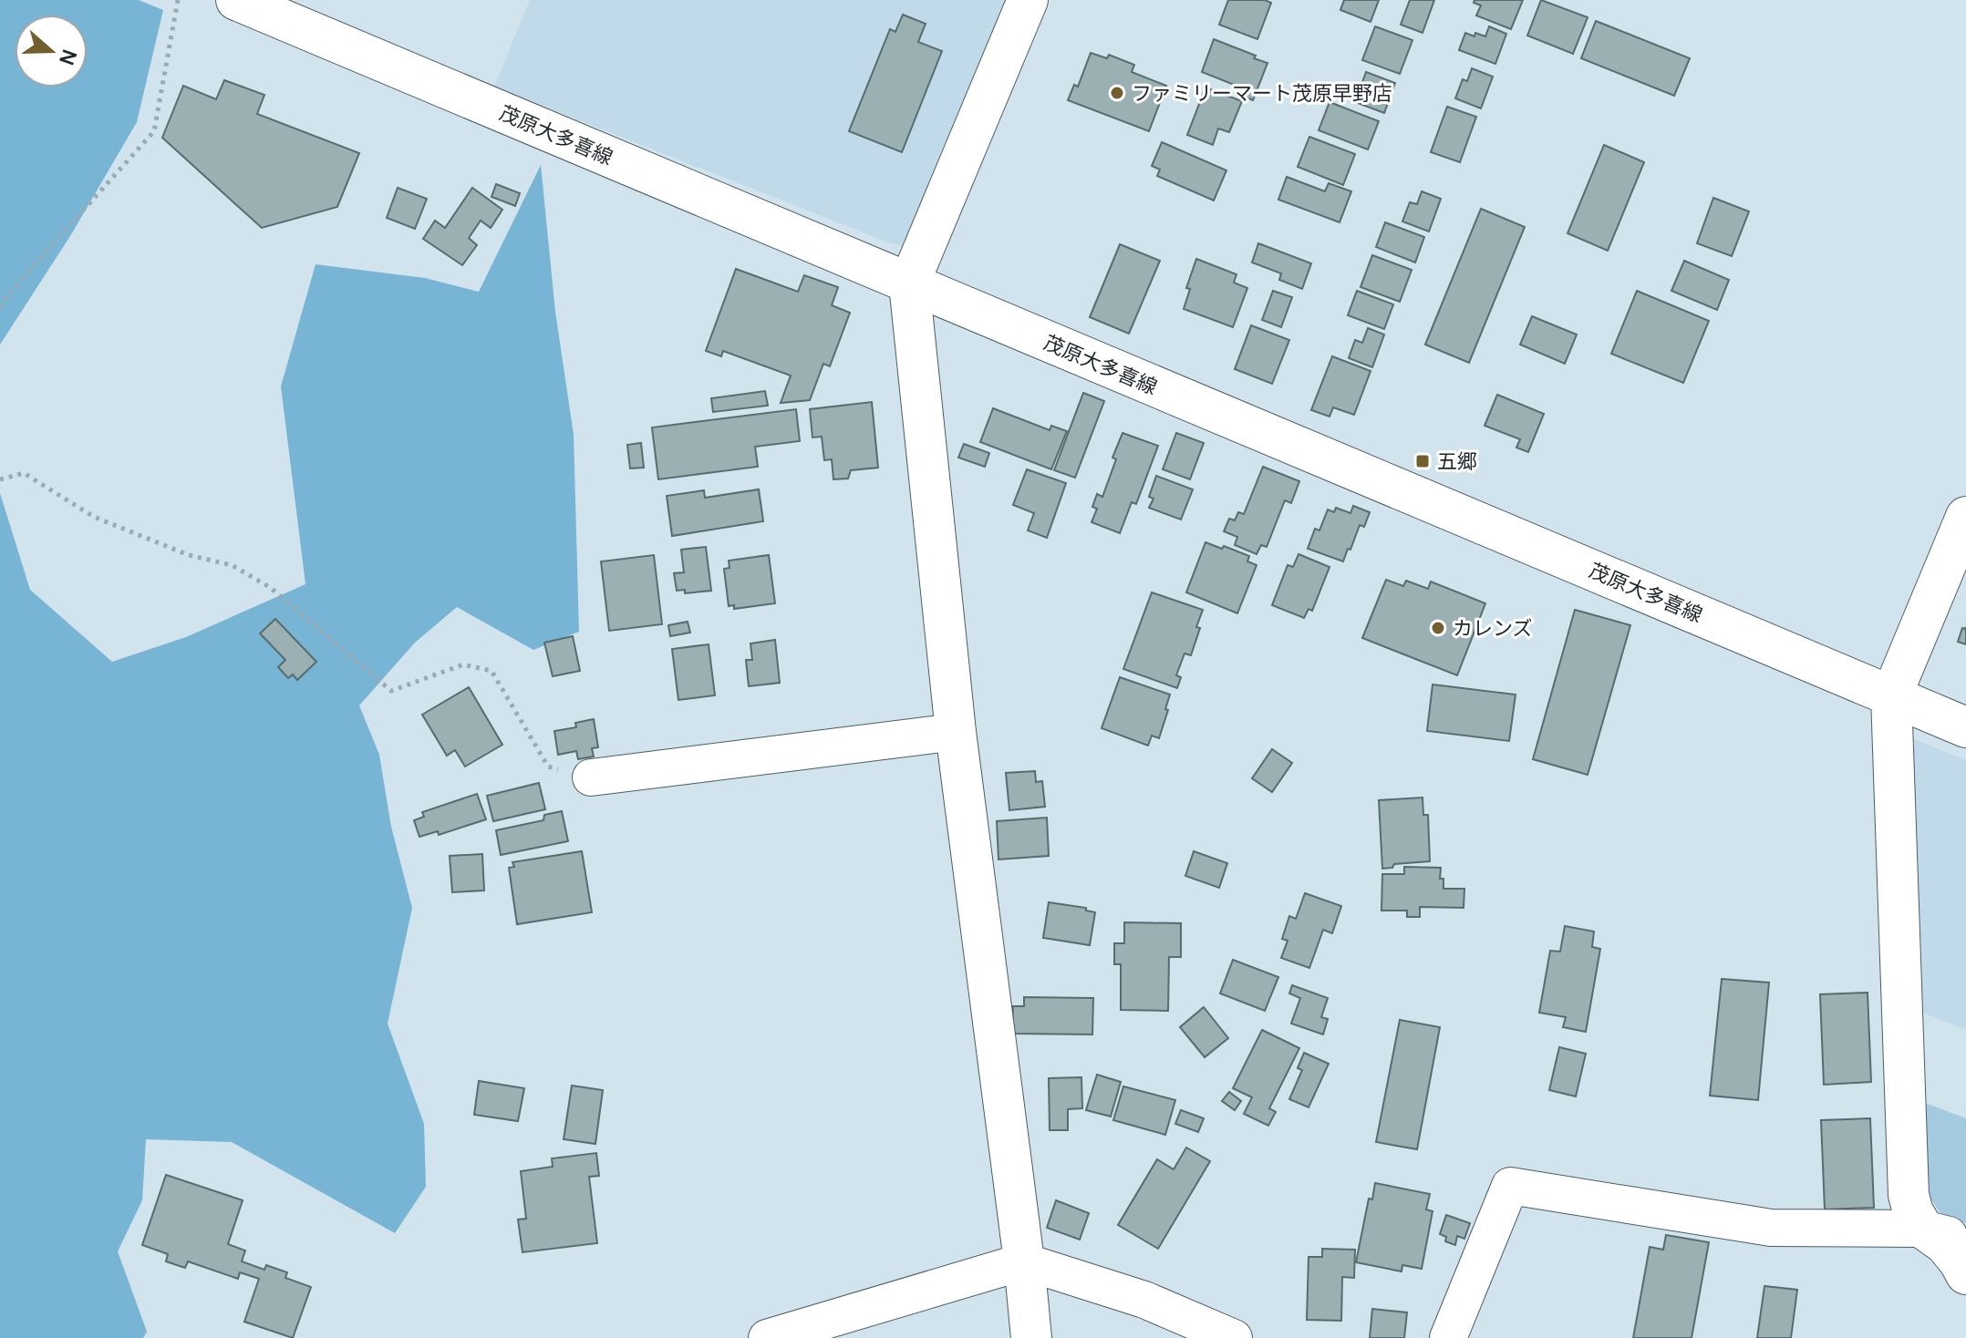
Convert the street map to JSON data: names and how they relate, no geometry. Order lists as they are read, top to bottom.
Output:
{
  "streets": {
    "street": ["茂原大多喜線"]
  },
  "places": {
    "other": ["ファミリーマート茂原早野店", "カレンズ"],
    "transit": ["五郷"]
  },
  "north": "right"
}
